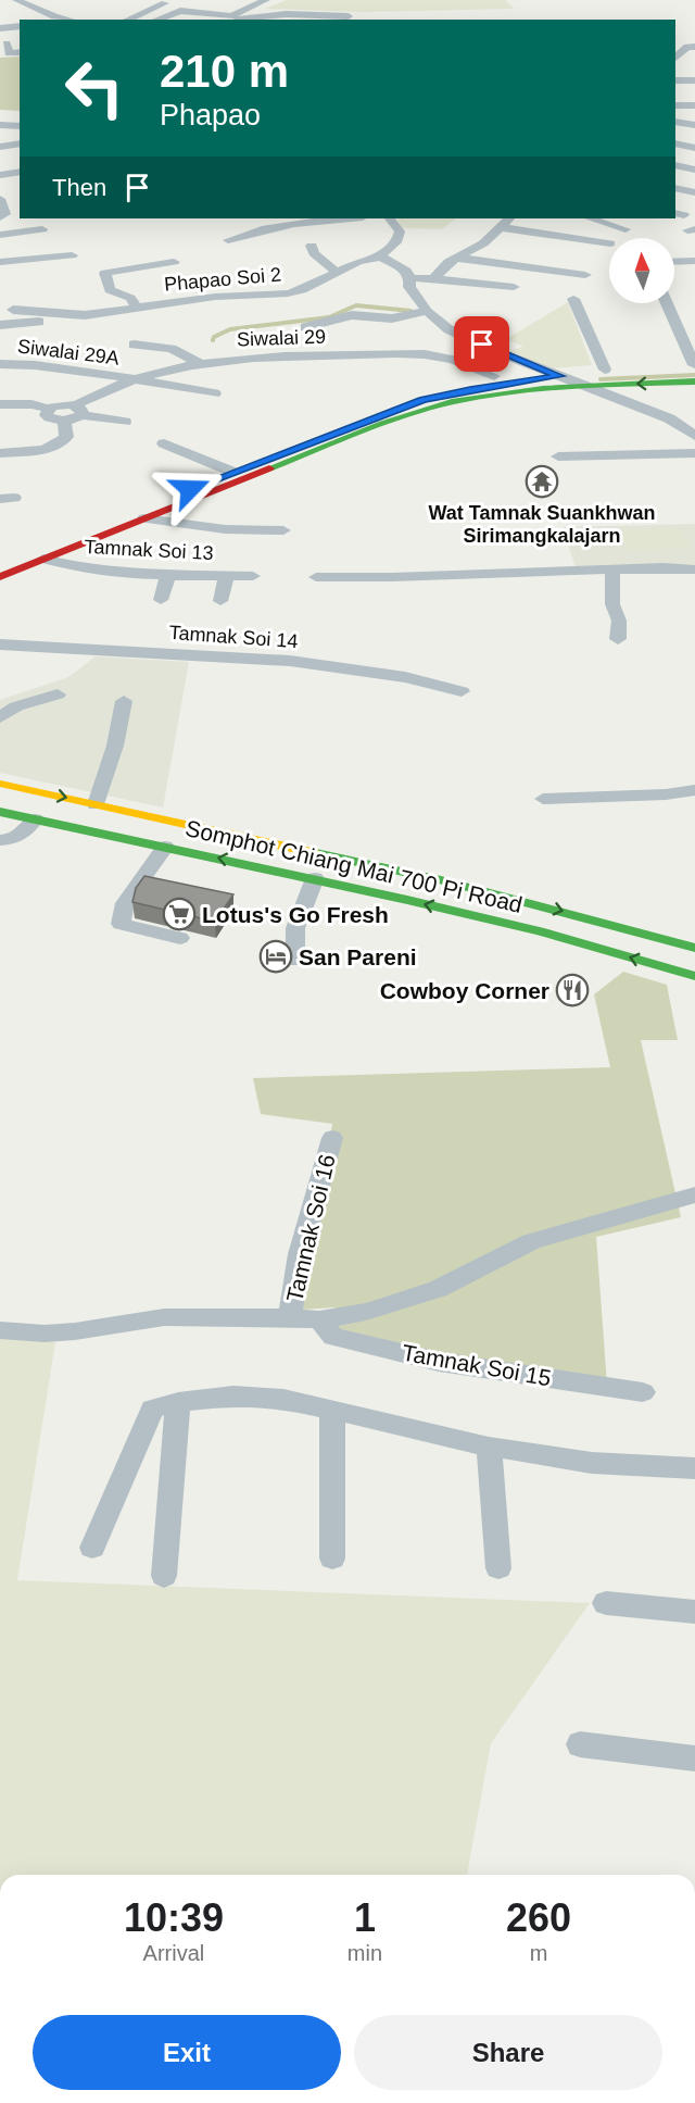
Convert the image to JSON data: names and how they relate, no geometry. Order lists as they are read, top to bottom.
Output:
{
  "streets": {
    "street": [
      "Phapao Soi 2",
      "Siwalai 29",
      "Siwalai 29A",
      "Tamnak Soi 13",
      "Tamnak Soi 14",
      "Somphot Chiang Mai 700 Pi Road",
      "Tamnak Soi 16",
      "Tamnak Soi 15"
    ]
  },
  "crossings": [
    ["Siwalai 29", "Siwalai 29A"]
  ],
  "places": {
    "temple": ["Wat Tamnak Suankhwan Sirimangkalajarn"],
    "supermarket": ["Lotus's Go Fresh"],
    "hotel": ["San Pareni"],
    "restaurant": ["Cowboy Corner"]
  },
  "north": "top",
  "page": {
    "turn": ["210 m", "Phapao"],
    "then": "Then",
    "eta": [
      "10:39",
      "Arrival",
      "1",
      "min",
      "260",
      "m"
    ],
    "buttons": ["Exit", "Share"]
  }
}
